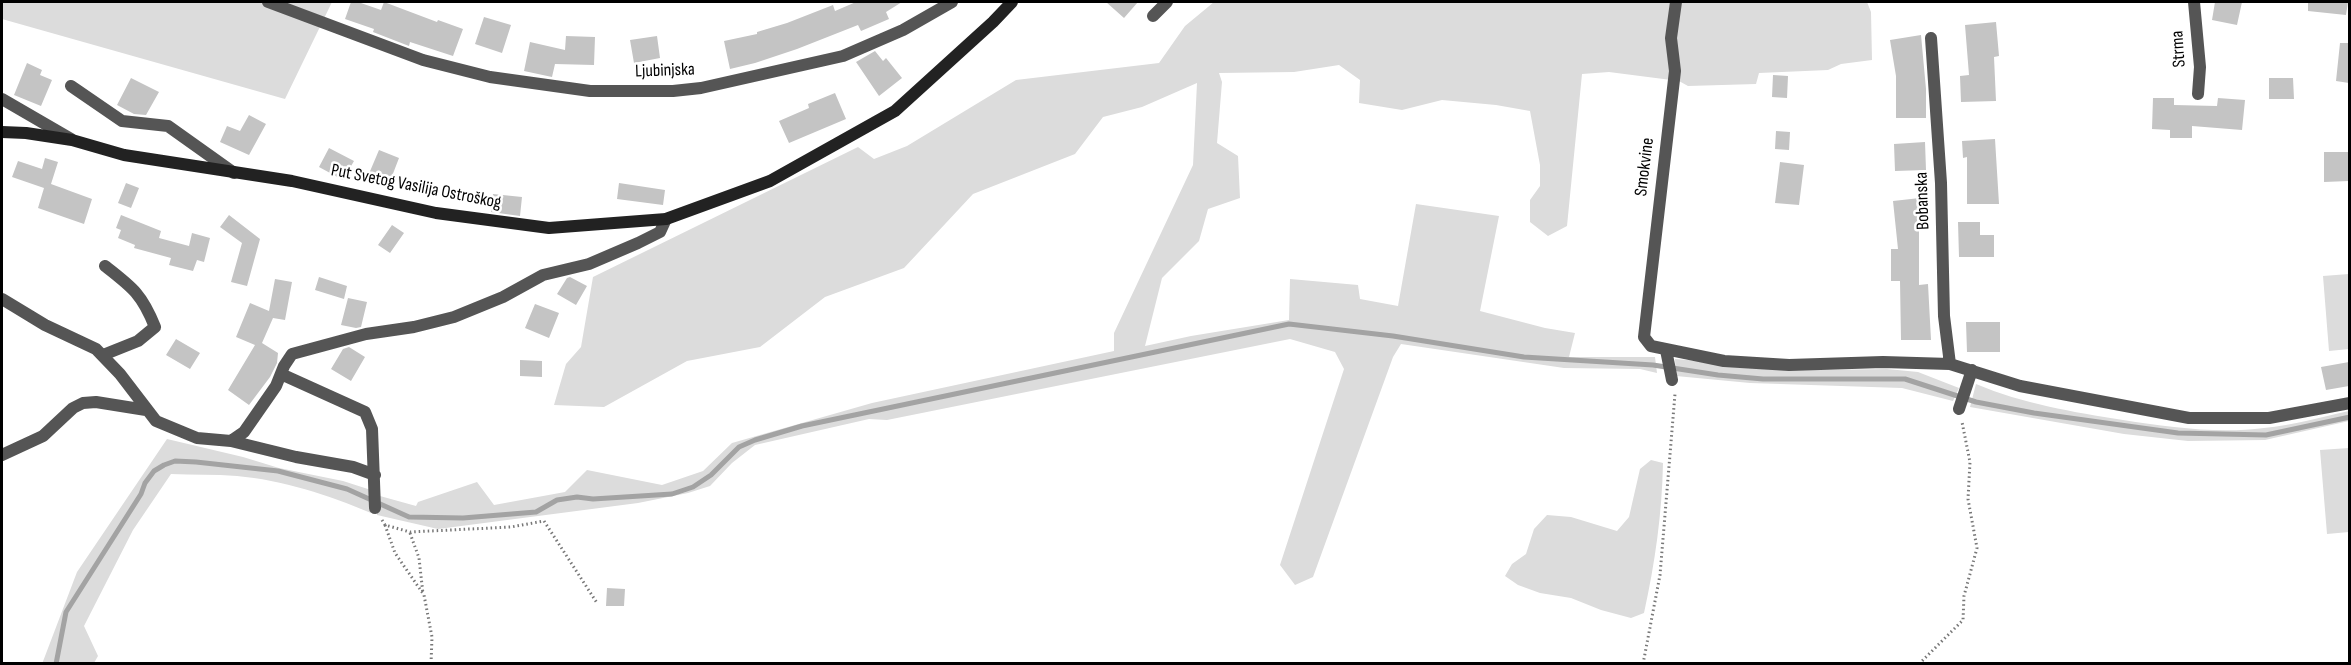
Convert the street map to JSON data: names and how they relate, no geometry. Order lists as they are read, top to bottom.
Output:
{
  "streets": {
    "street": [
      "Strma",
      "Ljubinjska",
      "Smokvine",
      "Put Svetog Vasilija Ostroškog",
      "Bobanska"
    ]
  }
}
